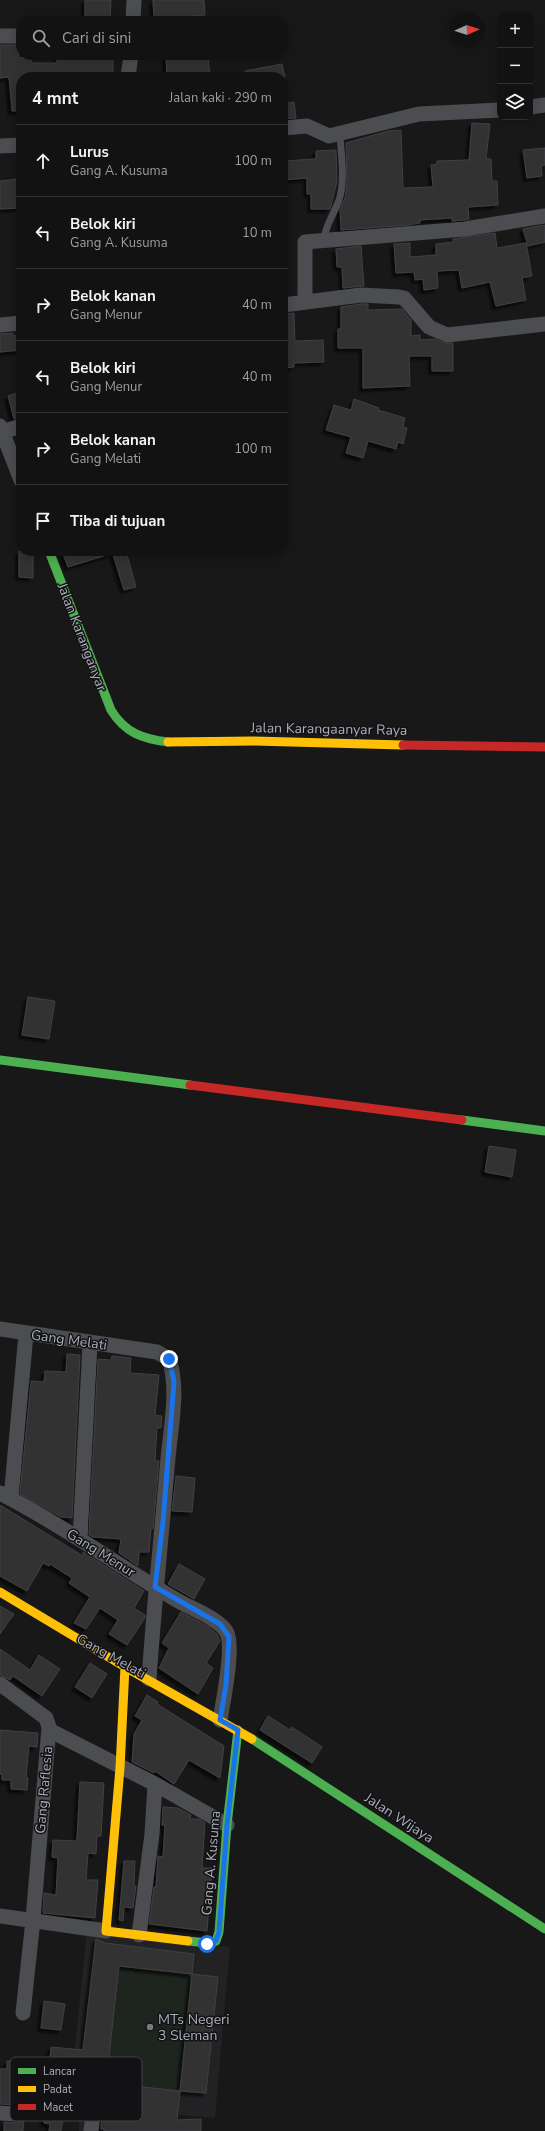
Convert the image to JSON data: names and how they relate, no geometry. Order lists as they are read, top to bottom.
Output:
{
  "streets": {
    "street": [
      "Jalan Karanganyar",
      "Jalan Karangaanyar Raya",
      "Gang Melati",
      "Gang Menur",
      "Gang Raflesia",
      "Jalan Wijaya",
      "Gang A. Kusuma"
    ]
  },
  "crossings": [
    ["Jalan Karanganyar", "Jalan Karangaanyar Raya"],
    ["Gang Melati", "Gang Menur"],
    ["Jalan Wijaya", "Gang A. Kusuma"]
  ],
  "places": ["MTs Negeri 3 Sleman"],
  "legend": ["Lancar", "Padat", "Macet"],
  "north": "right",
  "page": {
    "map_buttons": ["+", "−"],
    "search": "Cari di sini",
    "heading": ["4 mnt", "Jalan kaki · 290 m"],
    "list": [
      ["Lurus", "Gang A. Kusuma", "100 m"],
      ["Belok kiri", "Gang A. Kusuma", "10 m"],
      ["Belok kanan", "Gang Menur", "40 m"],
      ["Belok kiri", "Gang Menur", "40 m"],
      ["Belok kanan", "Gang Melati", "100 m"],
      "Tiba di tujuan"
    ]
  }
}
